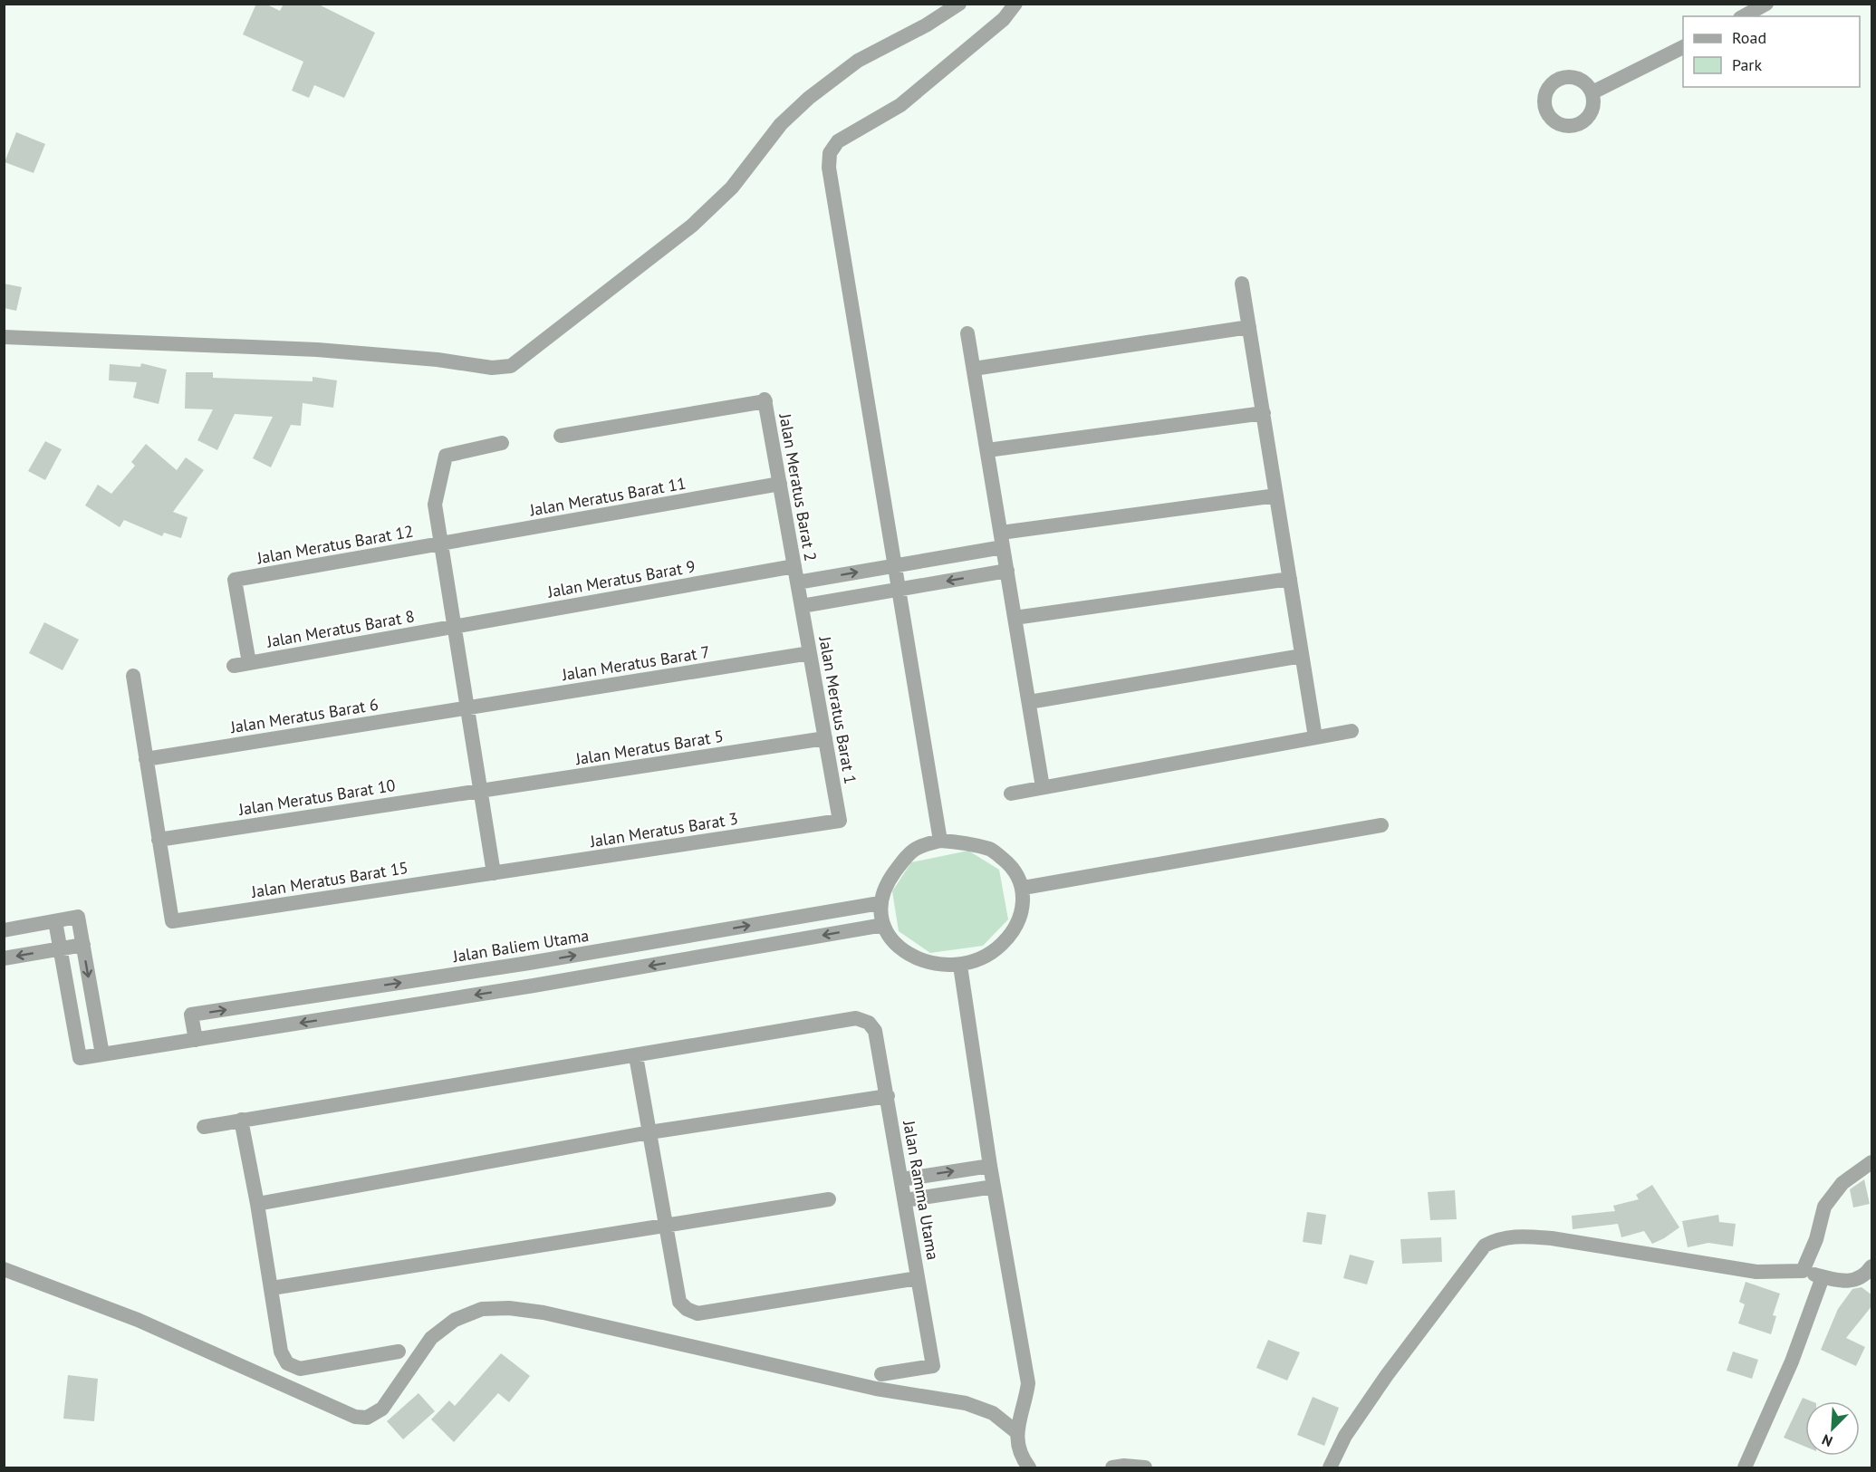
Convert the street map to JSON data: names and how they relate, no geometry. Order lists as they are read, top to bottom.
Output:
{
  "streets": {
    "street": [
      "Jalan Meratus Barat 2",
      "Jalan Meratus Barat 11",
      "Jalan Meratus Barat 12",
      "Jalan Meratus Barat 9",
      "Jalan Meratus Barat 8",
      "Jalan Meratus Barat 7",
      "Jalan Meratus Barat 1",
      "Jalan Meratus Barat 6",
      "Jalan Meratus Barat 5",
      "Jalan Meratus Barat 10",
      "Jalan Meratus Barat 3",
      "Jalan Meratus Barat 15",
      "Jalan Baliem Utama",
      "Jalan Ramma Utama"
    ]
  },
  "crossings": [
    ["Jalan Meratus Barat 2", "Jalan Meratus Barat 11"],
    ["Jalan Meratus Barat 2", "Jalan Meratus Barat 9"],
    ["Jalan Meratus Barat 2", "Jalan Meratus Barat 1"],
    ["Jalan Meratus Barat 11", "Jalan Meratus Barat 12"],
    ["Jalan Meratus Barat 12", "Jalan Meratus Barat 8"],
    ["Jalan Meratus Barat 9", "Jalan Meratus Barat 8"],
    ["Jalan Meratus Barat 7", "Jalan Meratus Barat 1"],
    ["Jalan Meratus Barat 7", "Jalan Meratus Barat 6"],
    ["Jalan Meratus Barat 1", "Jalan Meratus Barat 5"],
    ["Jalan Meratus Barat 1", "Jalan Meratus Barat 3"],
    ["Jalan Meratus Barat 5", "Jalan Meratus Barat 10"],
    ["Jalan Meratus Barat 10", "Jalan Meratus Barat 15"],
    ["Jalan Meratus Barat 3", "Jalan Meratus Barat 15"]
  ],
  "legend": ["Road", "Park"],
  "north": "bottom left"
}
